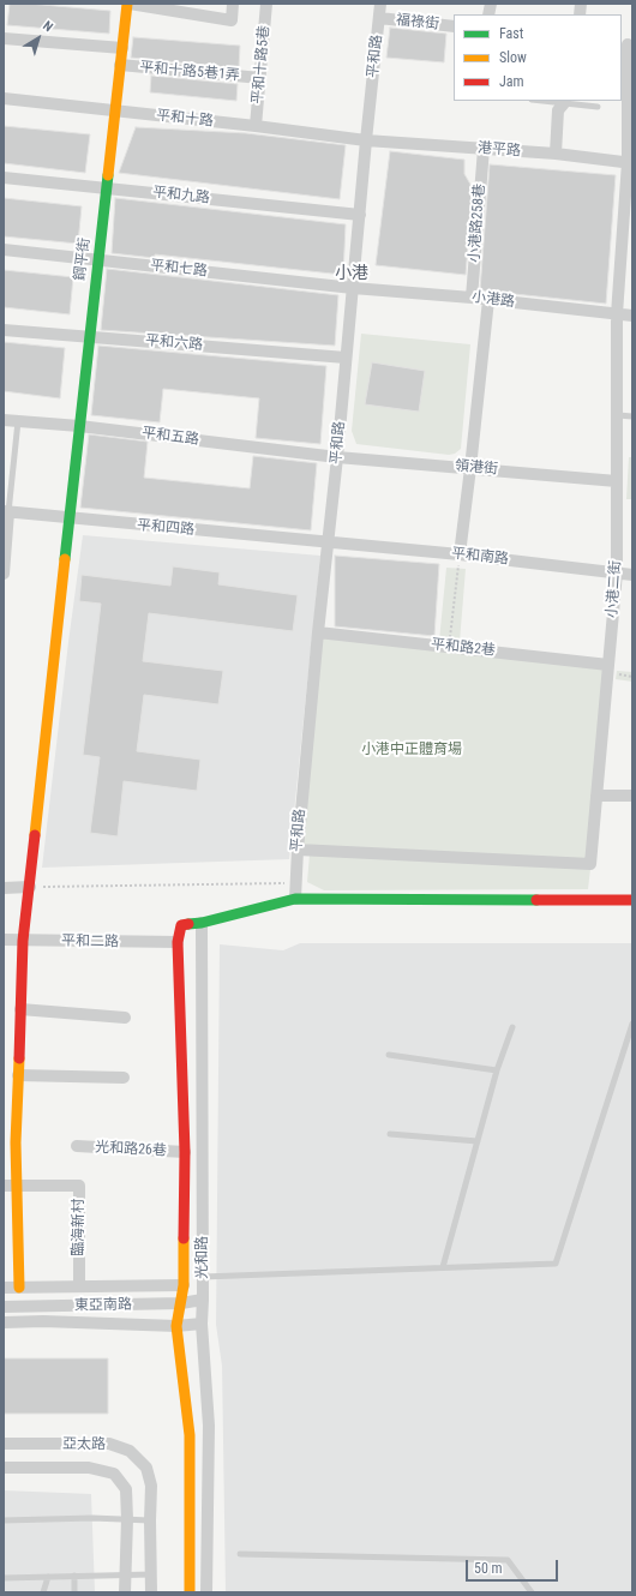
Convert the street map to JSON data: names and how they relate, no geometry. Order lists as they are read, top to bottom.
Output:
{
  "streets": {
    "street": [
      "福祿街",
      "平和路",
      "平和十路5巷",
      "平和十路5巷1弄",
      "平和十路",
      "港平路",
      "平和九路",
      "小港路258巷",
      "鋼平街",
      "平和七路",
      "小港路",
      "平和六路",
      "平和五路",
      "領港街",
      "平和四路",
      "平和南路",
      "小港二街",
      "平和路2巷",
      "平和二路",
      "光和路26巷",
      "臨海新村",
      "光和路",
      "東亞南路",
      "亞太路"
    ]
  },
  "crossings": [
    ["福祿街", "平和路"],
    ["平和路", "平和十路"],
    ["平和路", "港平路"],
    ["平和路", "平和九路"],
    ["平和路", "平和七路"],
    ["平和路", "小港路"],
    ["平和路", "平和六路"],
    ["平和路", "平和五路"],
    ["平和路", "領港街"],
    ["平和路", "平和四路"],
    ["平和路", "平和南路"],
    ["平和路", "小港二街"],
    ["平和路", "平和路2巷"],
    ["平和十路5巷", "平和十路5巷1弄"],
    ["平和十路5巷", "平和十路"],
    ["平和十路5巷1弄", "鋼平街"],
    ["平和十路", "港平路"],
    ["平和十路", "鋼平街"],
    ["港平路", "小港路258巷"],
    ["港平路", "小港二街"],
    ["平和九路", "鋼平街"],
    ["小港路258巷", "小港路"],
    ["鋼平街", "平和七路"],
    ["鋼平街", "平和六路"],
    ["鋼平街", "平和五路"],
    ["鋼平街", "平和四路"],
    ["鋼平街", "平和二路"],
    ["鋼平街", "臨海新村"],
    ["平和七路", "小港路"],
    ["小港路", "小港二街"],
    ["平和五路", "領港街"],
    ["領港街", "小港二街"],
    ["平和四路", "平和南路"],
    ["平和南路", "小港二街"],
    ["小港二街", "平和路2巷"],
    ["平和二路", "光和路"],
    ["光和路26巷", "光和路"],
    ["光和路", "東亞南路"]
  ],
  "districts": ["小港"],
  "parks": ["小港中正體育場"],
  "legend": ["Fast", "Slow", "Jam"],
  "scale_bar": "50 m",
  "north": "top right"
}
